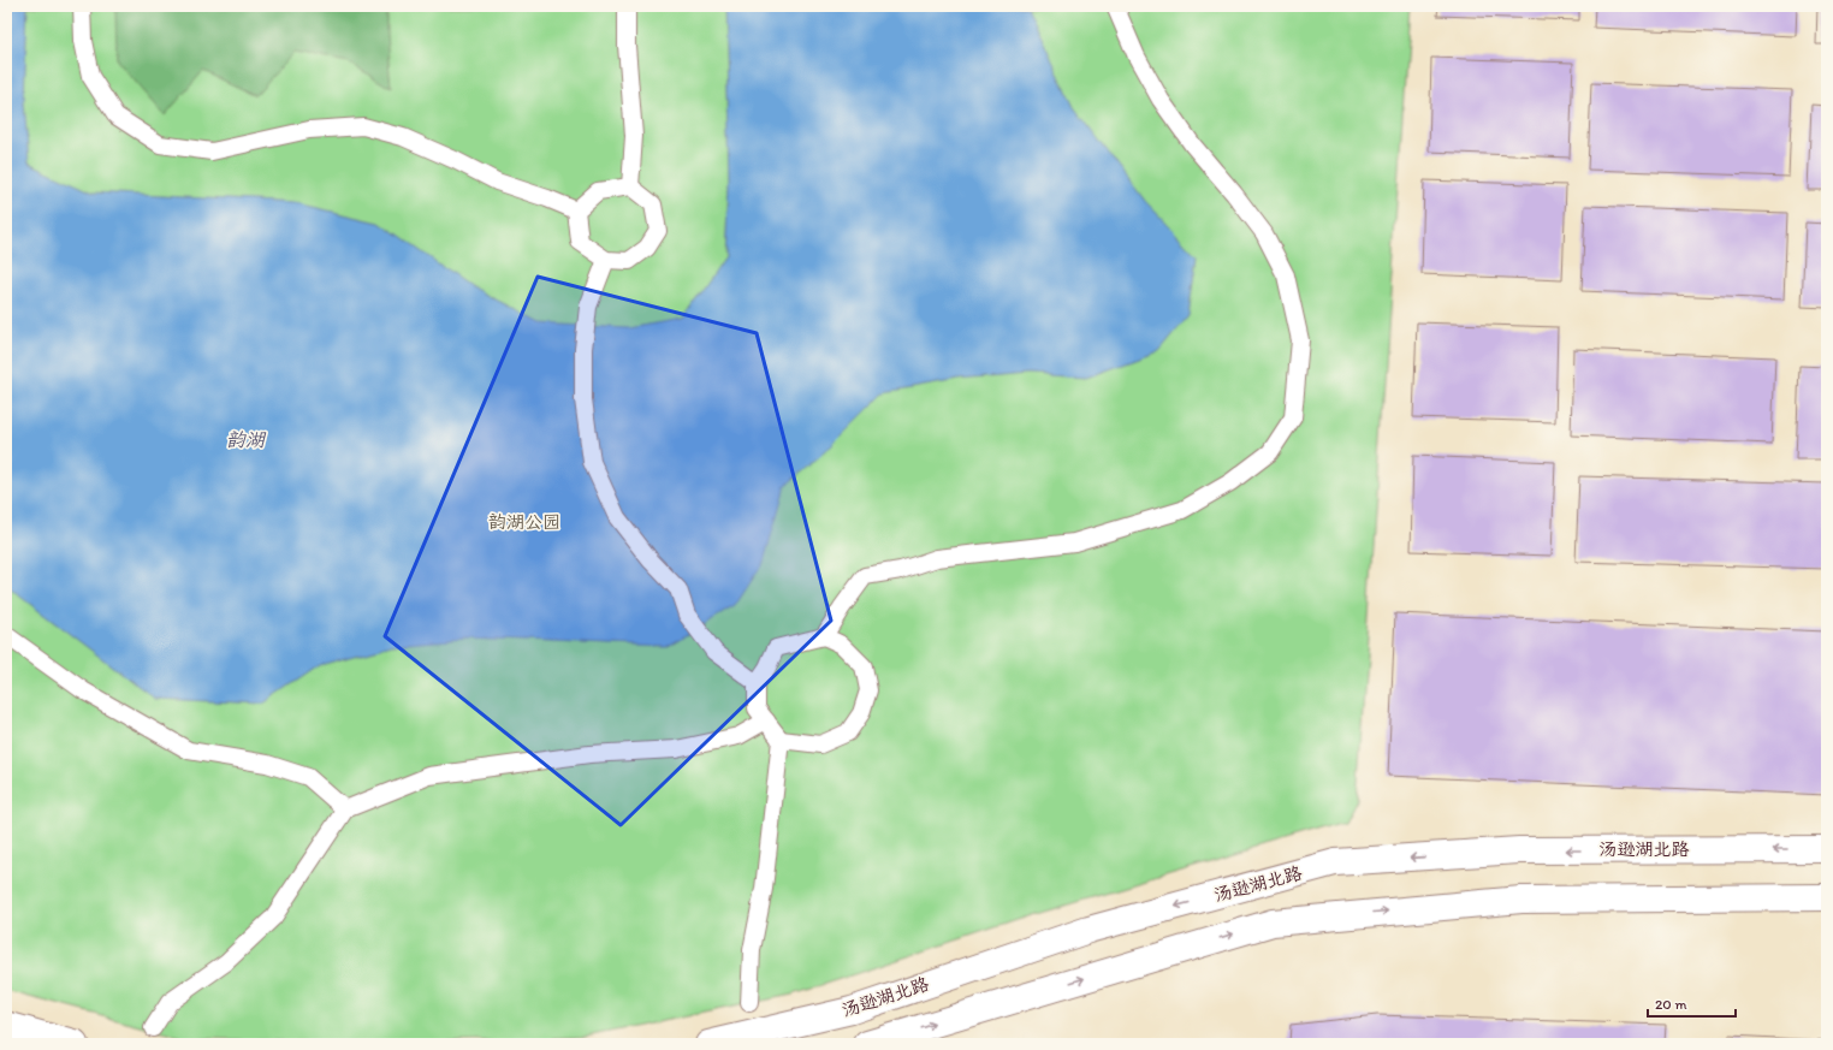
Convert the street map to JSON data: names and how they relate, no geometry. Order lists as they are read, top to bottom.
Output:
{
  "streets": {
    "street": ["汤逊湖北路"]
  },
  "water": ["韵湖"],
  "parks": ["韵湖公园"],
  "scale_bar": "20 m"
}
